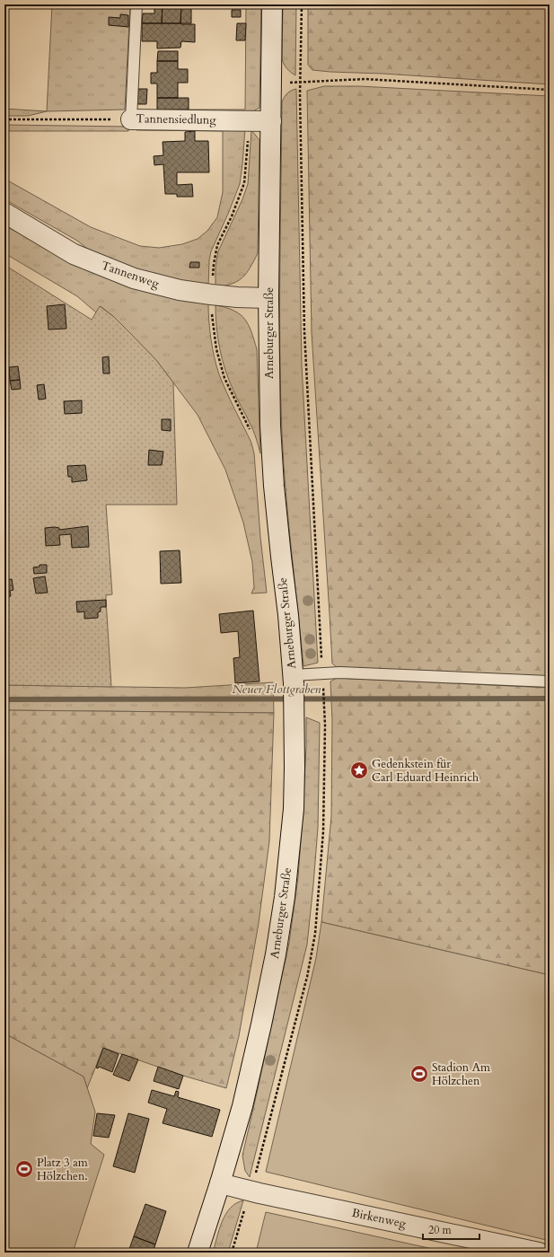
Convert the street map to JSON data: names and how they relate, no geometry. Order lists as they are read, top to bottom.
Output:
{
  "streets": {
    "main road": [
      "Tannensiedlung",
      "Tannenweg",
      "Arneburger Straße",
      "Birkenweg"
    ]
  },
  "crossings": [
    ["Tannensiedlung", "Arneburger Straße"],
    ["Tannenweg", "Arneburger Straße"],
    ["Arneburger Straße", "Birkenweg"]
  ],
  "water": ["Neuer Flottgraben"],
  "places": {
    "place": ["Gedenkstein für Carl Eduard Heinrich"],
    "sports": ["Stadion Am Hölzchen", "Platz 3 am Hölzchen."]
  },
  "scale_bar": "20 m"
}
